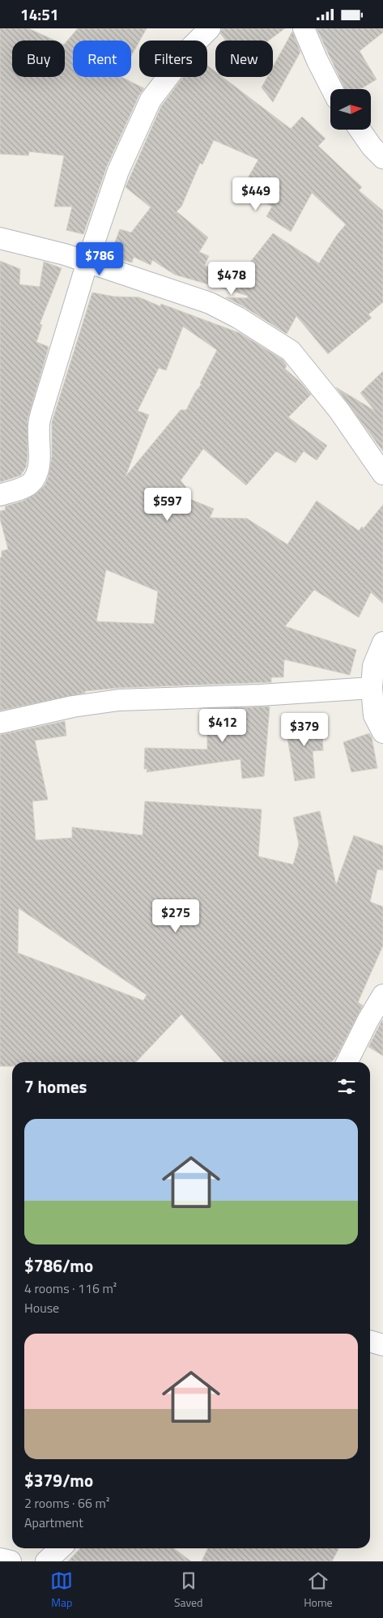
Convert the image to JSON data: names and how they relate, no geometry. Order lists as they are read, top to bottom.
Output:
{
  "north": "right",
  "page": {
    "status": "14:51",
    "chip": [
      "Buy",
      "Rent",
      "Filters",
      "New"
    ],
    "price": [
      "$449",
      "$786",
      "$478",
      "$597",
      "$412",
      "$379",
      "$275"
    ],
    "heading": "7 homes",
    "list": [
      {
        "name": "$786/mo",
        "note": "4 rooms · 116 m² · House"
      },
      {
        "name": "$379/mo",
        "note": "2 rooms · 66 m² · Apartment"
      }
    ],
    "tabs": ["Map", "Saved", "Home"]
  }
}
